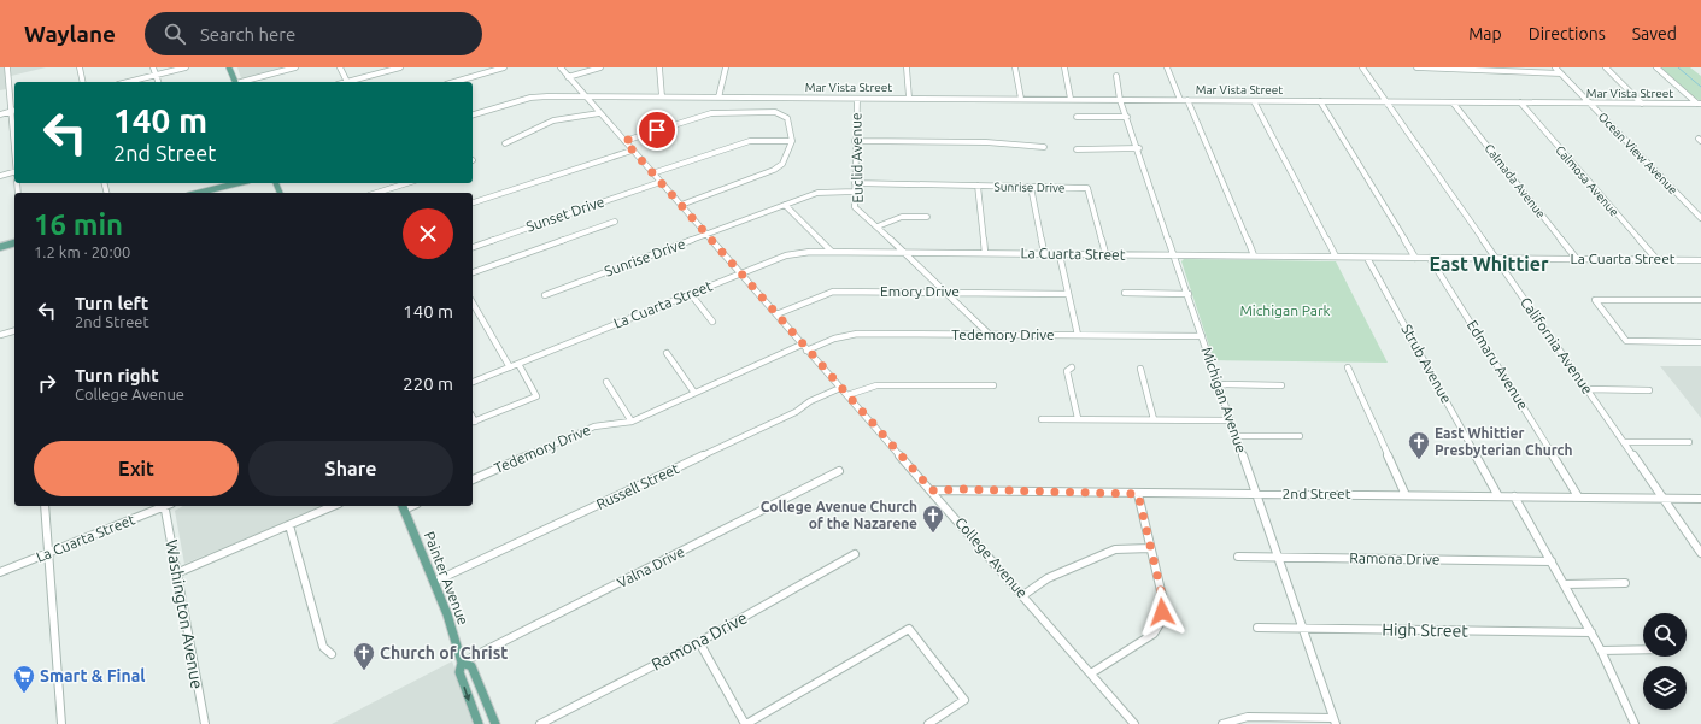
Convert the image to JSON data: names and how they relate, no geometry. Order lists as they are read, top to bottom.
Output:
{
  "streets": {
    "main road": ["Painter Avenue"],
    "street": [
      "Mar Vista Street",
      "Ocean View Avenue",
      "Euclid Avenue",
      "Calmada Avenue",
      "Calmosa Avenue",
      "Sunrise Drive",
      "Sunset Drive",
      "La Cuarta Street",
      "Emory Drive",
      "Tedemory Drive",
      "California Avenue",
      "Strub Avenue",
      "Edmaru Avenue",
      "Michigan Avenue",
      "Russell Street",
      "2nd Street",
      "College Avenue",
      "Ramona Drive",
      "Valna Drive",
      "Washington Avenue",
      "High Street"
    ]
  },
  "crossings": [
    ["Mar Vista Street", "Ocean View Avenue"],
    ["Mar Vista Street", "Euclid Avenue"],
    ["Mar Vista Street", "Calmada Avenue"],
    ["Mar Vista Street", "Calmosa Avenue"],
    ["Mar Vista Street", "California Avenue"],
    ["Mar Vista Street", "Michigan Avenue"],
    ["Mar Vista Street", "College Avenue"],
    ["Euclid Avenue", "Sunrise Drive"],
    ["Euclid Avenue", "La Cuarta Street"],
    ["Euclid Avenue", "Emory Drive"],
    ["Euclid Avenue", "Tedemory Drive"],
    ["Calmada Avenue", "La Cuarta Street"],
    ["Calmosa Avenue", "La Cuarta Street"],
    ["Sunrise Drive", "La Cuarta Street"],
    ["Sunrise Drive", "College Avenue"],
    ["Sunset Drive", "College Avenue"],
    ["La Cuarta Street", "California Avenue"],
    ["La Cuarta Street", "Strub Avenue"],
    ["La Cuarta Street", "Edmaru Avenue"],
    ["La Cuarta Street", "Michigan Avenue"],
    ["La Cuarta Street", "College Avenue"],
    ["Emory Drive", "College Avenue"],
    ["Tedemory Drive", "Michigan Avenue"],
    ["Tedemory Drive", "College Avenue"],
    ["California Avenue", "2nd Street"],
    ["Strub Avenue", "2nd Street"],
    ["Edmaru Avenue", "2nd Street"],
    ["Michigan Avenue", "2nd Street"],
    ["Michigan Avenue", "Ramona Drive"],
    ["Michigan Avenue", "High Street"],
    ["Russell Street", "College Avenue"],
    ["Russell Street", "Painter Avenue"],
    ["2nd Street", "College Avenue"],
    ["Valna Drive", "Painter Avenue"]
  ],
  "districts": ["East Whittier"],
  "parks": ["Michigan Park"],
  "places": {
    "church": ["East Whittier Presbyterian Church", "College Avenue Church of the Nazarene", "Church of Christ"],
    "supermarket": ["Smart & Final"]
  },
  "page": {
    "header": "Waylane",
    "search": "Search here",
    "nav": ["Map", "Directions", "Saved"],
    "turn": ["140 m", "2nd Street"],
    "heading": ["16 min", "1.2 km · 20:00"],
    "list": [
      {
        "name": "Turn left",
        "note": "2nd Street",
        "value": "140 m"
      },
      {
        "name": "Turn right",
        "note": "College Avenue",
        "value": "220 m"
      }
    ],
    "buttons": ["Exit", "Share"]
  }
}
